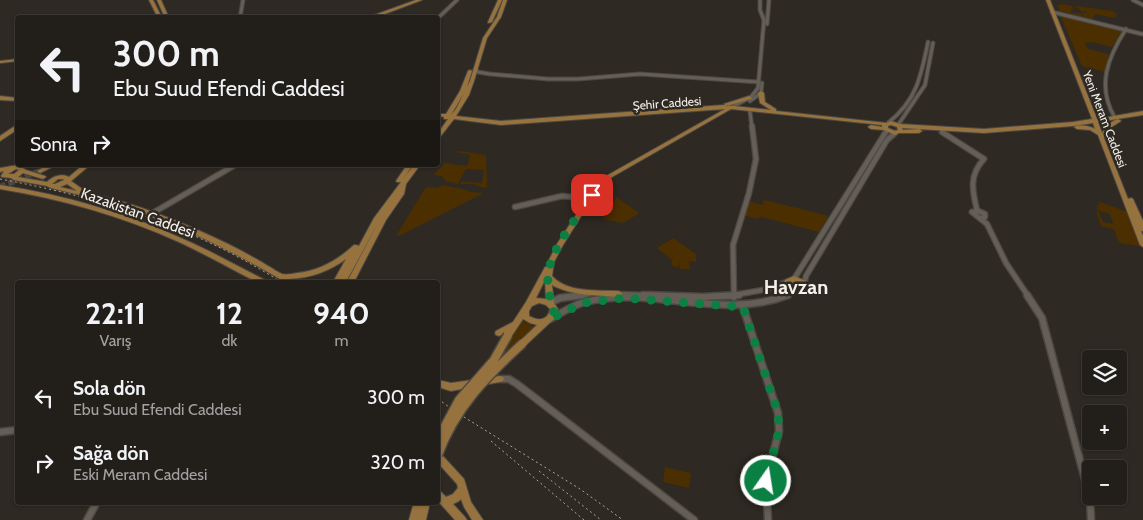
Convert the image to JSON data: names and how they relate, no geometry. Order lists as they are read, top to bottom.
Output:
{
  "streets": {
    "main road": ["Şehir Caddesi", "Yeni Meram Caddesi", "Kazakistan Caddesi"]
  },
  "districts": ["Havzan"],
  "page": {
    "turn": ["300 m", "Ebu Suud Efendi Caddesi"],
    "then": "Sonra",
    "eta": [
      "22:11",
      "Varış",
      "12",
      "dk",
      "940",
      "m"
    ],
    "map_buttons": ["+", "−"],
    "list": [
      {
        "name": "Sola dön",
        "note": "Ebu Suud Efendi Caddesi",
        "value": "300 m"
      },
      {
        "name": "Sağa dön",
        "note": "Eski Meram Caddesi",
        "value": "320 m"
      }
    ]
  }
}
